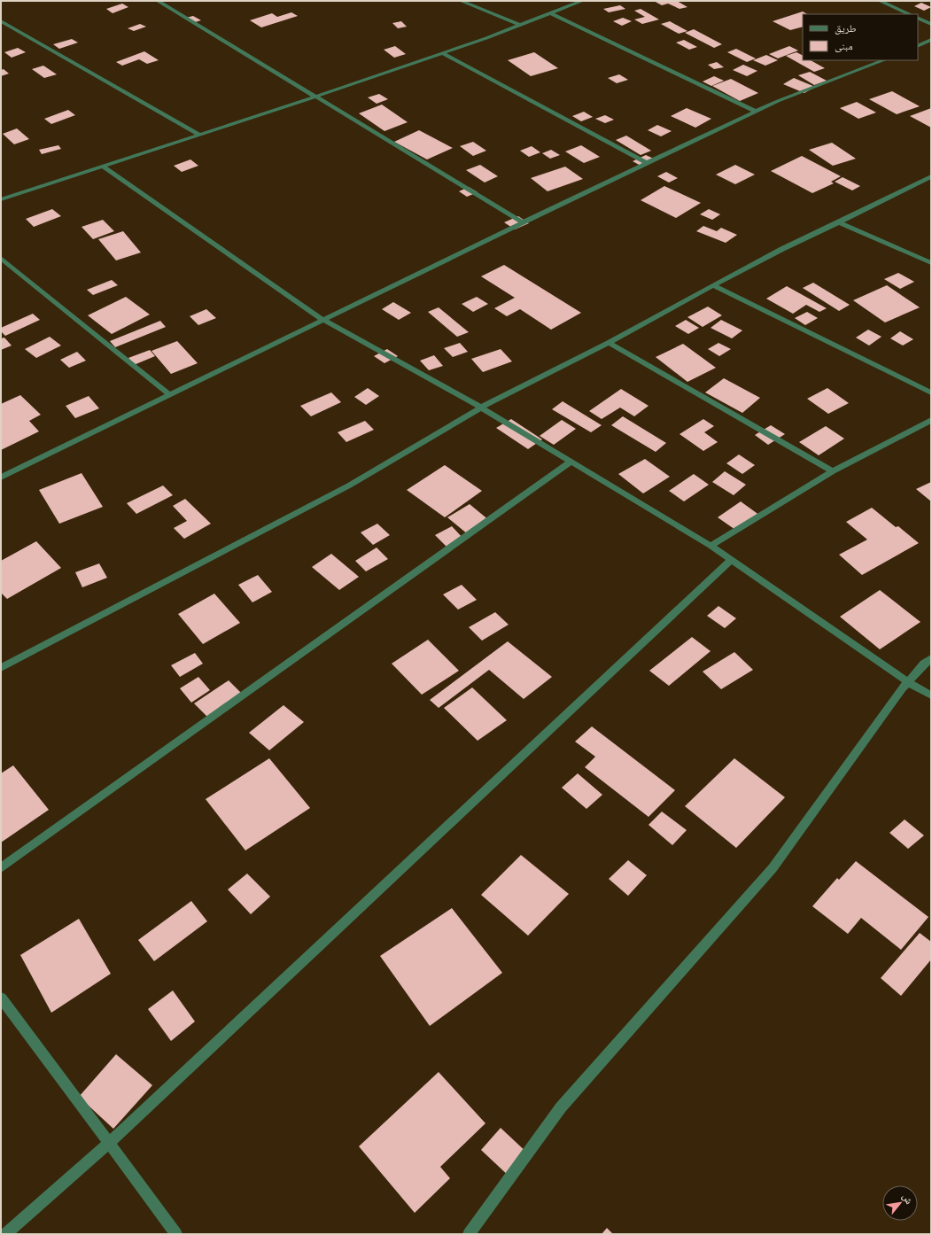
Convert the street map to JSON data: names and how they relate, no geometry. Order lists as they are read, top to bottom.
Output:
{
  "legend": ["طريق", "مبنى"],
  "north": "top right"
}
